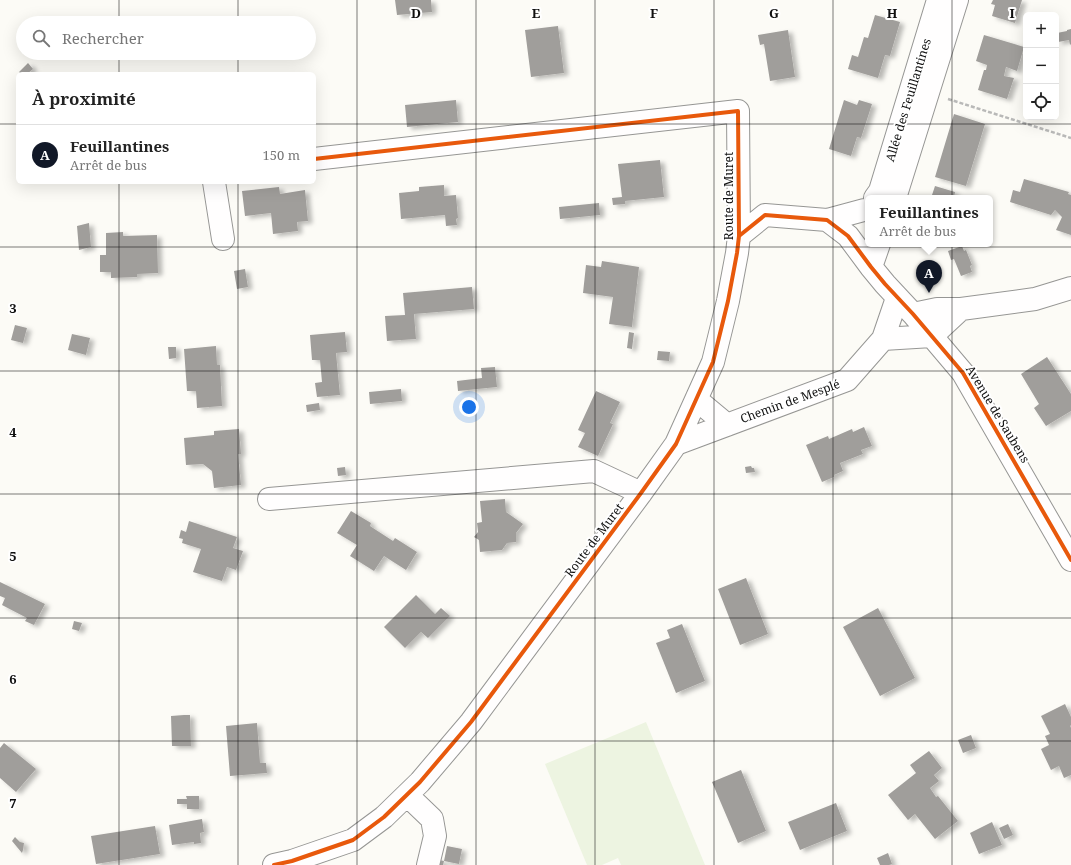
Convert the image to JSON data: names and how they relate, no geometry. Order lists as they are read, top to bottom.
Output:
{
  "streets": {
    "street": [
      "Allée des Feuillantines",
      "Route de Muret",
      "Chemin de Mesplé",
      "Avenue de Saubens"
    ]
  },
  "crossings": [
    ["Allée des Feuillantines", "Avenue de Saubens"],
    ["Route de Muret", "Chemin de Mesplé"],
    ["Chemin de Mesplé", "Avenue de Saubens"]
  ],
  "page": {
    "map_buttons": ["+", "−"],
    "search": "Rechercher",
    "heading": "À proximité",
    "list": [
      {
        "mark": "A",
        "name": "Feuillantines",
        "note": "Arrêt de bus",
        "value": "150 m"
      }
    ],
    "popup": ["Feuillantines", "Arrêt de bus"],
    "pins": "A"
  },
  "grid": {
    "columns": [
      "D",
      "E",
      "F",
      "G",
      "H",
      "I"
    ],
    "rows": [
      "3",
      "4",
      "5",
      "6",
      "7"
    ]
  }
}
